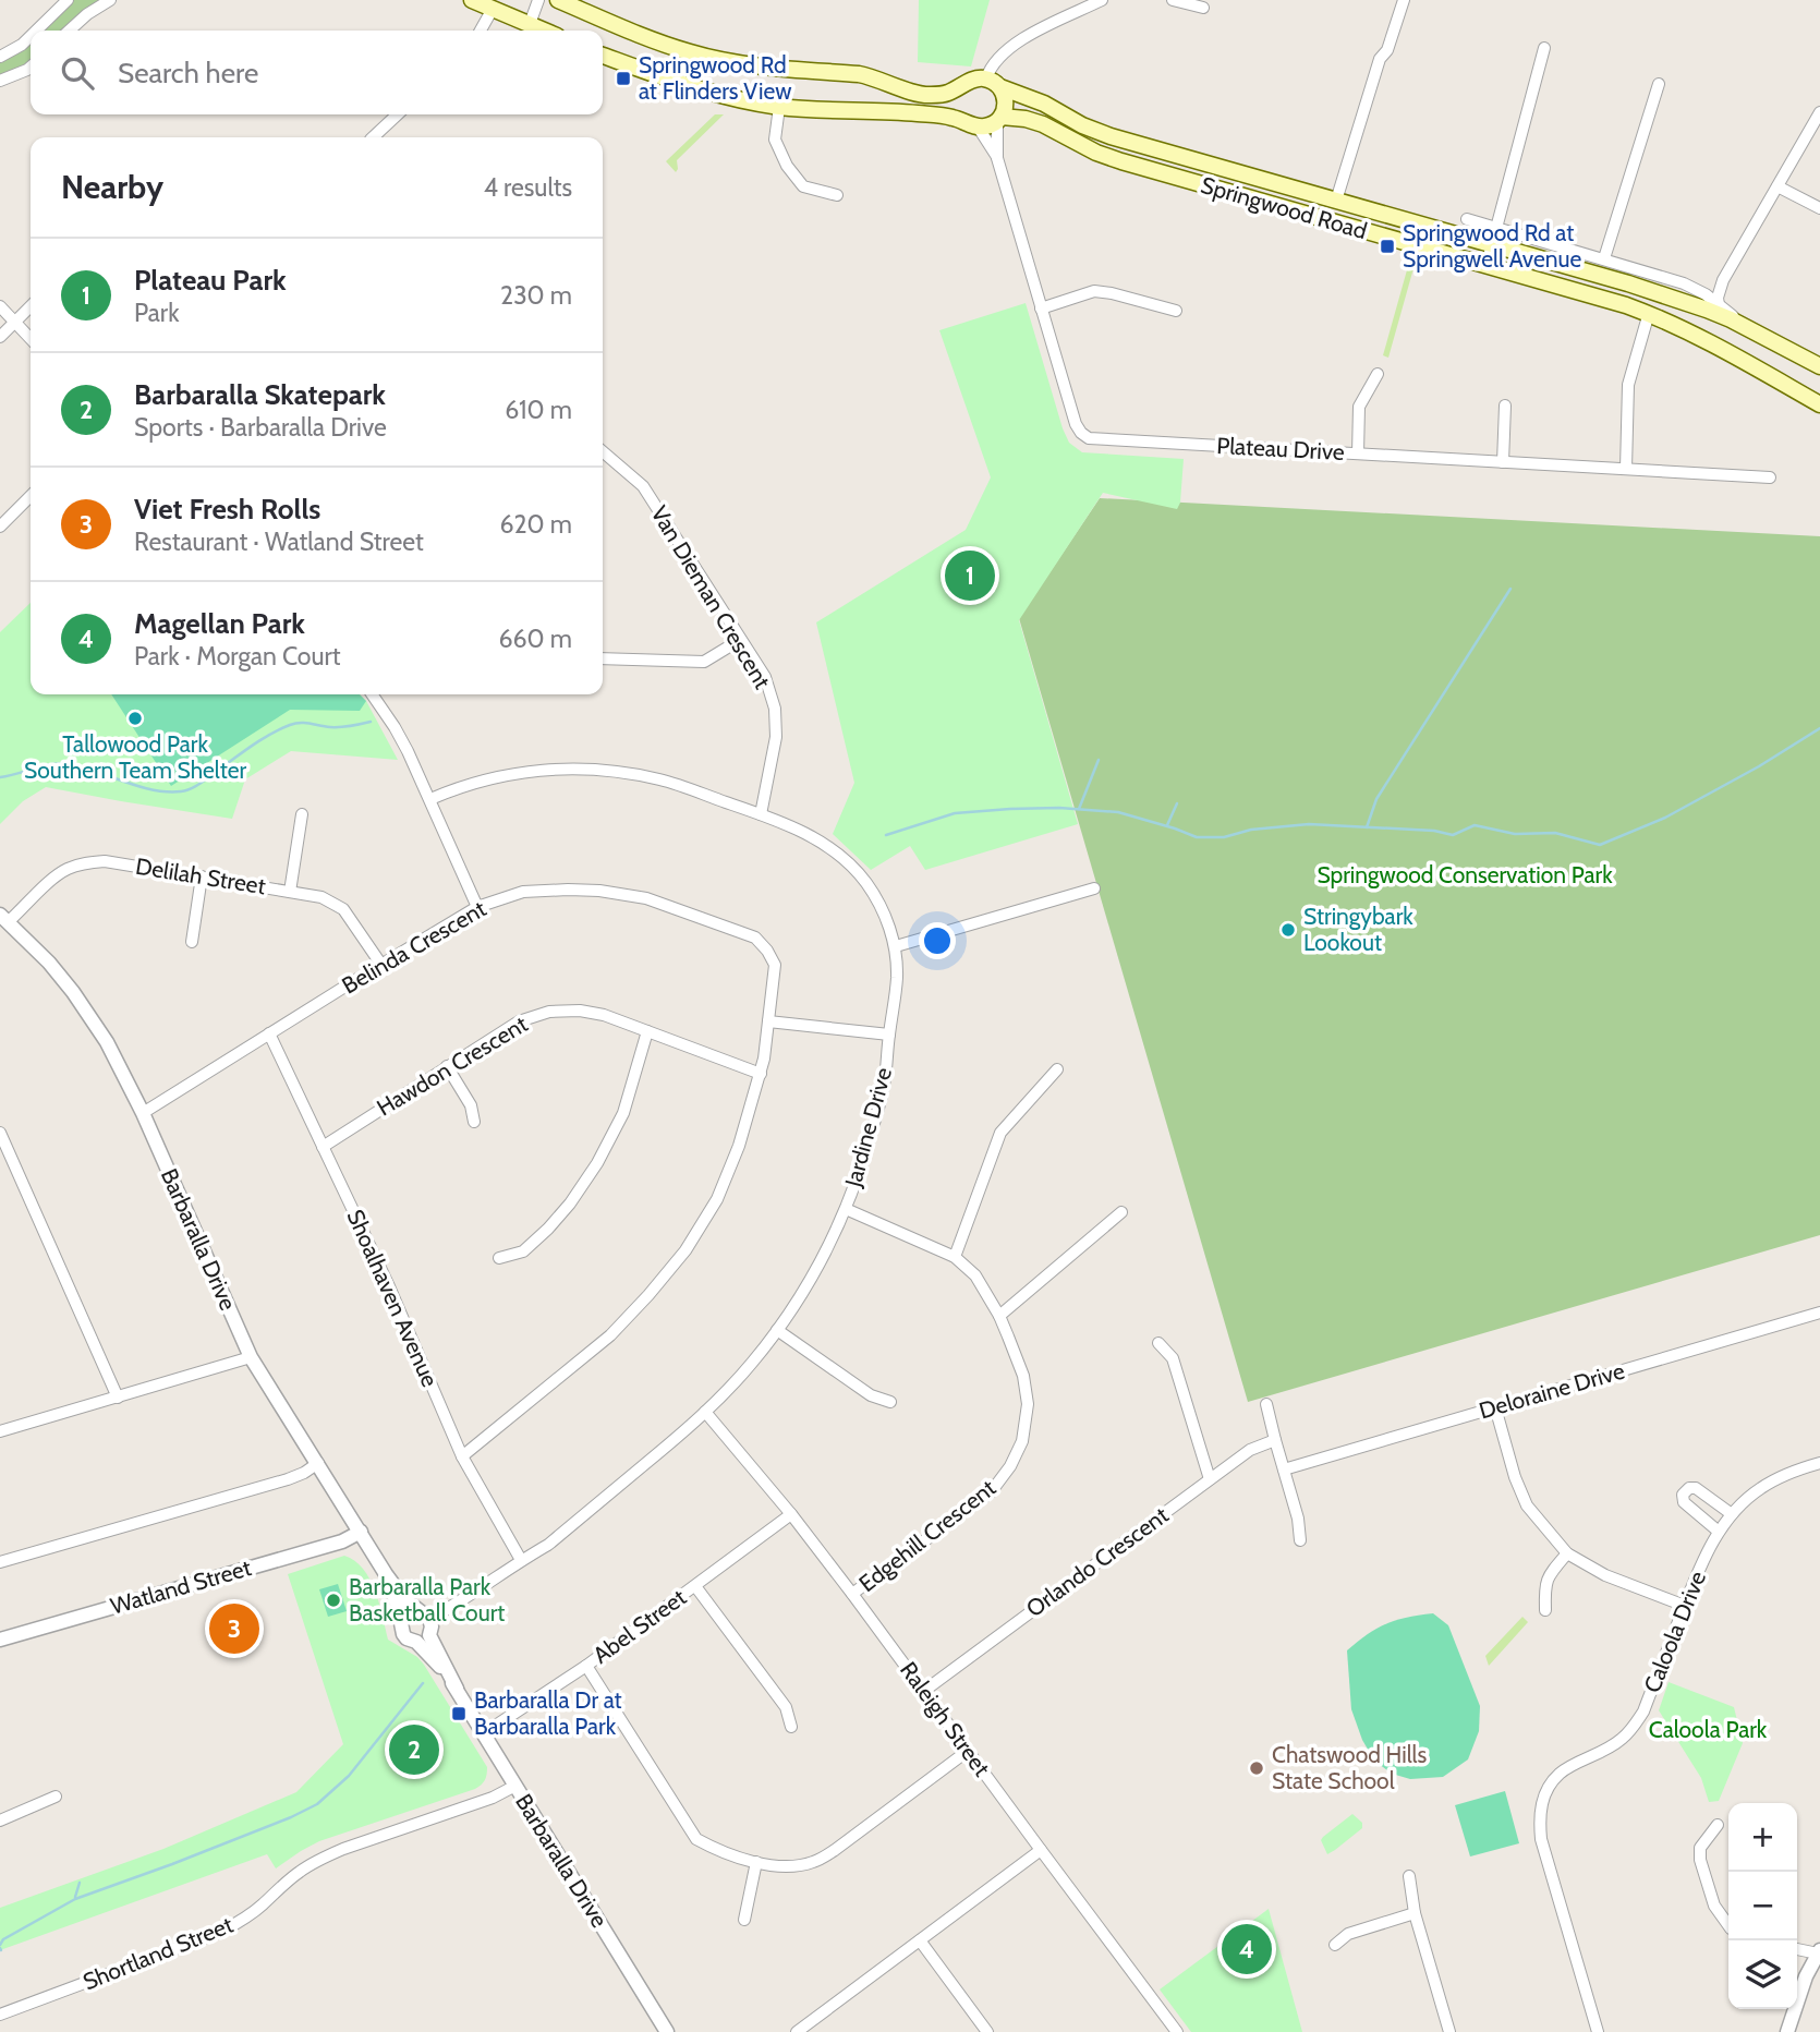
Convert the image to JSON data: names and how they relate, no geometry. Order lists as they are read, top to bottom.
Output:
{
  "streets": {
    "main road": ["Springwood Road"],
    "street": [
      "Plateau Drive",
      "Van Dieman Crescent",
      "Delilah Street",
      "Belinda Crescent",
      "Hawdon Crescent",
      "Jardine Drive",
      "Barbaralla Drive",
      "Shoalhaven Avenue",
      "Deloraine Drive",
      "Edgehill Crescent",
      "Orlando Crescent",
      "Watland Street",
      "Abel Street",
      "Caloola Drive",
      "Raleigh Street",
      "Shortland Street"
    ]
  },
  "crossings": [
    ["Springwood Road", "Plateau Drive"],
    ["Van Dieman Crescent", "Jardine Drive"],
    ["Delilah Street", "Belinda Crescent"],
    ["Delilah Street", "Barbaralla Drive"],
    ["Belinda Crescent", "Hawdon Crescent"],
    ["Belinda Crescent", "Barbaralla Drive"],
    ["Belinda Crescent", "Shoalhaven Avenue"],
    ["Hawdon Crescent", "Shoalhaven Avenue"],
    ["Jardine Drive", "Barbaralla Drive"],
    ["Jardine Drive", "Shoalhaven Avenue"],
    ["Jardine Drive", "Edgehill Crescent"],
    ["Jardine Drive", "Raleigh Street"],
    ["Barbaralla Drive", "Watland Street"],
    ["Barbaralla Drive", "Abel Street"],
    ["Barbaralla Drive", "Shortland Street"],
    ["Edgehill Crescent", "Raleigh Street"],
    ["Orlando Crescent", "Raleigh Street"],
    ["Abel Street", "Raleigh Street"]
  ],
  "parks": ["Springwood Conservation Park", "Caloola Park"],
  "places": {
    "transit": ["Springwood Rd at Flinders View", "Springwood Rd at Springwell Avenue", "Barbaralla Dr at Barbaralla Park"],
    "other": [
      "Tallowood Park Southern Team Shelter",
      "Stringybark Lookout",
      "Barbaralla Park Basketball Court",
      "Chatswood Hills State School"
    ]
  },
  "page": {
    "search": "Search here",
    "heading": ["Nearby", "4 results"],
    "list": [
      {
        "mark": "1",
        "name": "Plateau Park",
        "note": "Park",
        "value": "230 m"
      },
      {
        "mark": "2",
        "name": "Barbaralla Skatepark",
        "note": "Sports · Barbaralla Drive",
        "value": "610 m"
      },
      {
        "mark": "3",
        "name": "Viet Fresh Rolls",
        "note": "Restaurant · Watland Street",
        "value": "620 m"
      },
      {
        "mark": "4",
        "name": "Magellan Park",
        "note": "Park · Morgan Court",
        "value": "660 m"
      }
    ],
    "pins": [
      "1",
      "3",
      "2",
      "4"
    ],
    "map_buttons": ["+", "−"]
  }
}
